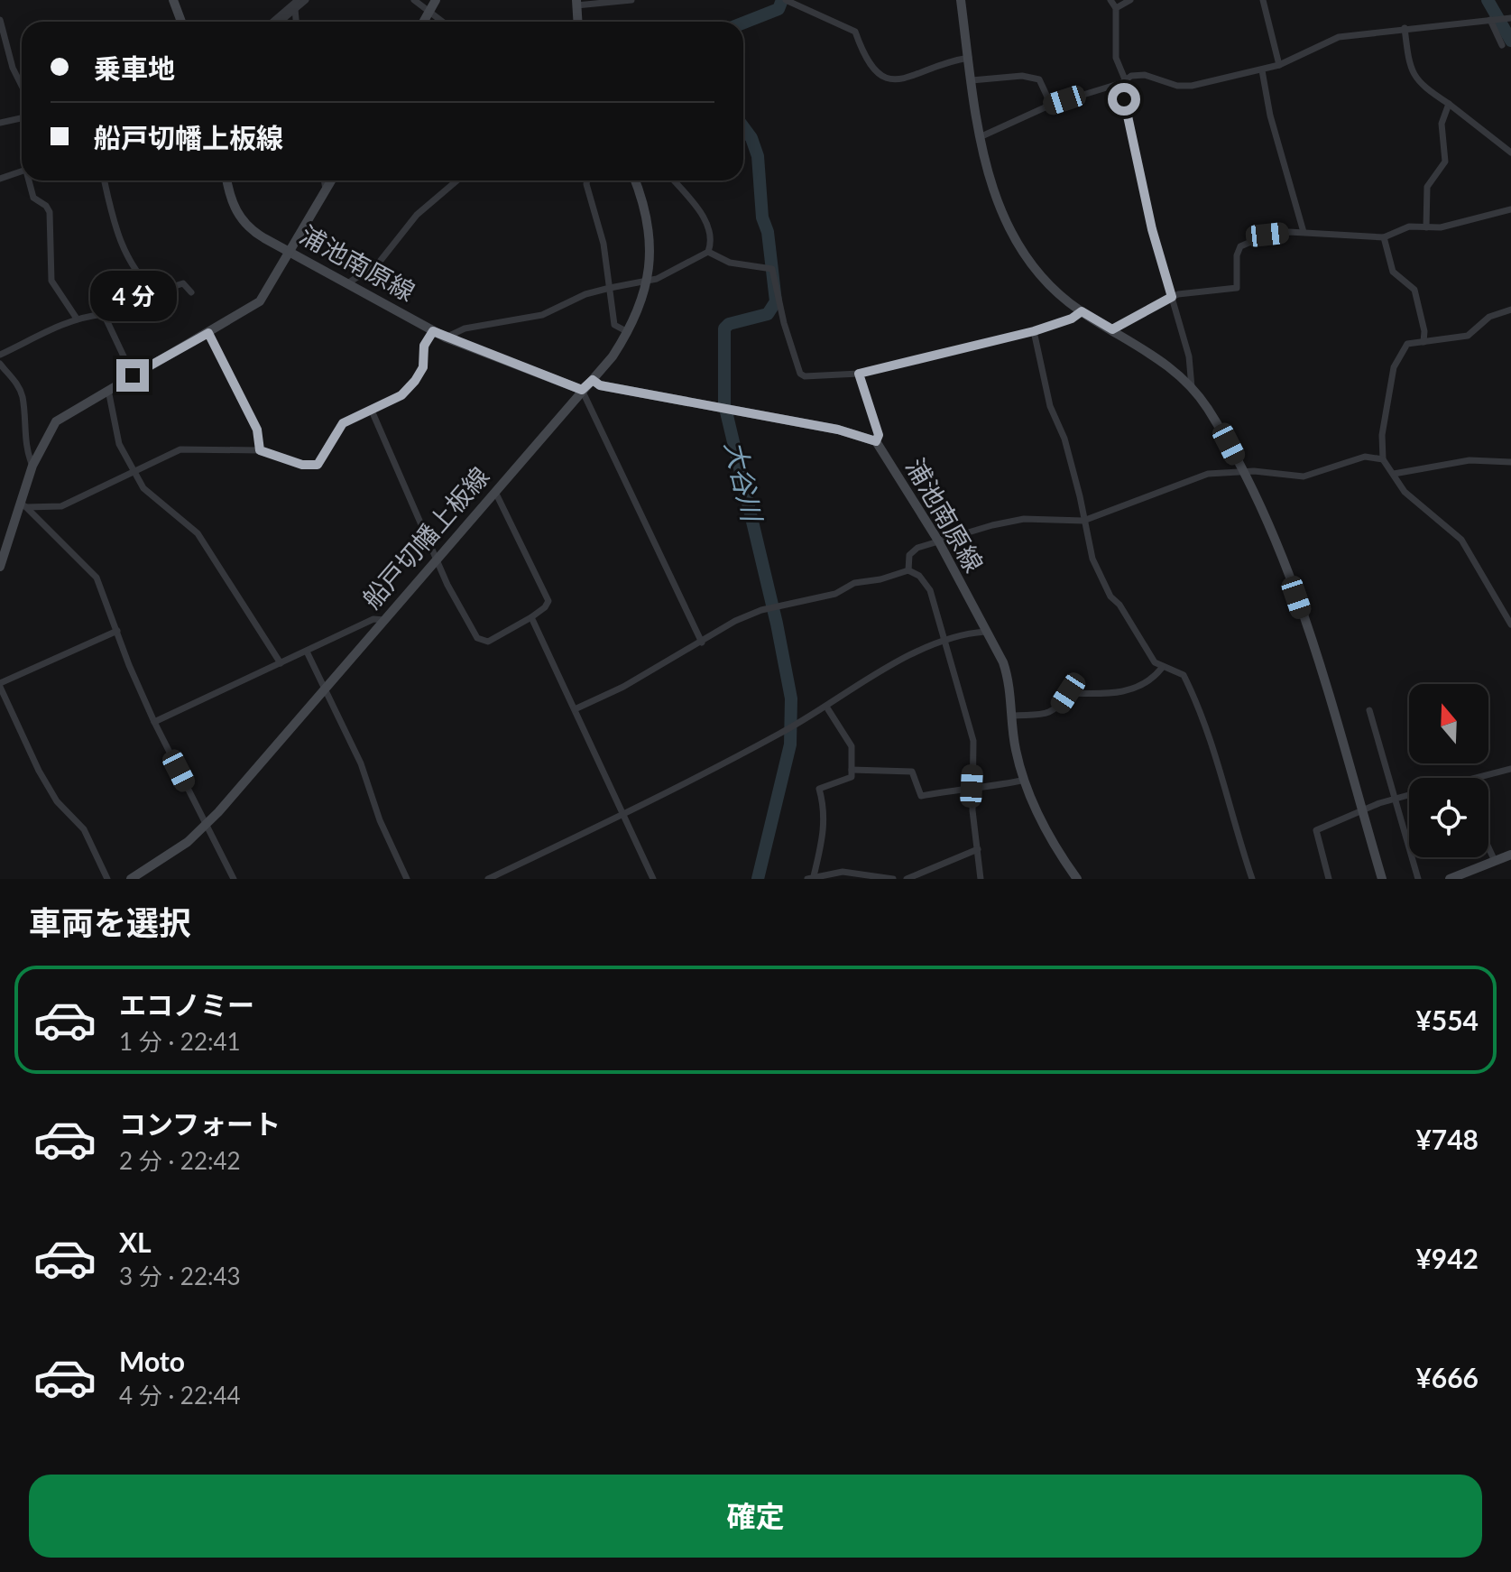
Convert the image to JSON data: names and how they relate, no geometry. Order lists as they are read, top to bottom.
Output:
{
  "streets": {
    "main road": ["浦池南原線", "船戸切幡上板線"]
  },
  "crossings": [
    ["浦池南原線", "船戸切幡上板線"]
  ],
  "water": ["大谷川"],
  "north": "top",
  "page": {
    "banner": ["乗車地", "船戸切幡上板線"],
    "bubble": "4 分",
    "heading": "車両を選択",
    "list": [
      {
        "name": "エコノミー",
        "note": "1 分 · 22:41",
        "value": "¥554"
      },
      {
        "name": "コンフォート",
        "note": "2 分 · 22:42",
        "value": "¥748"
      },
      {
        "name": "XL",
        "note": "3 分 · 22:43",
        "value": "¥942"
      },
      {
        "name": "Moto",
        "note": "4 分 · 22:44",
        "value": "¥666"
      }
    ],
    "buttons": "確定"
  }
}
